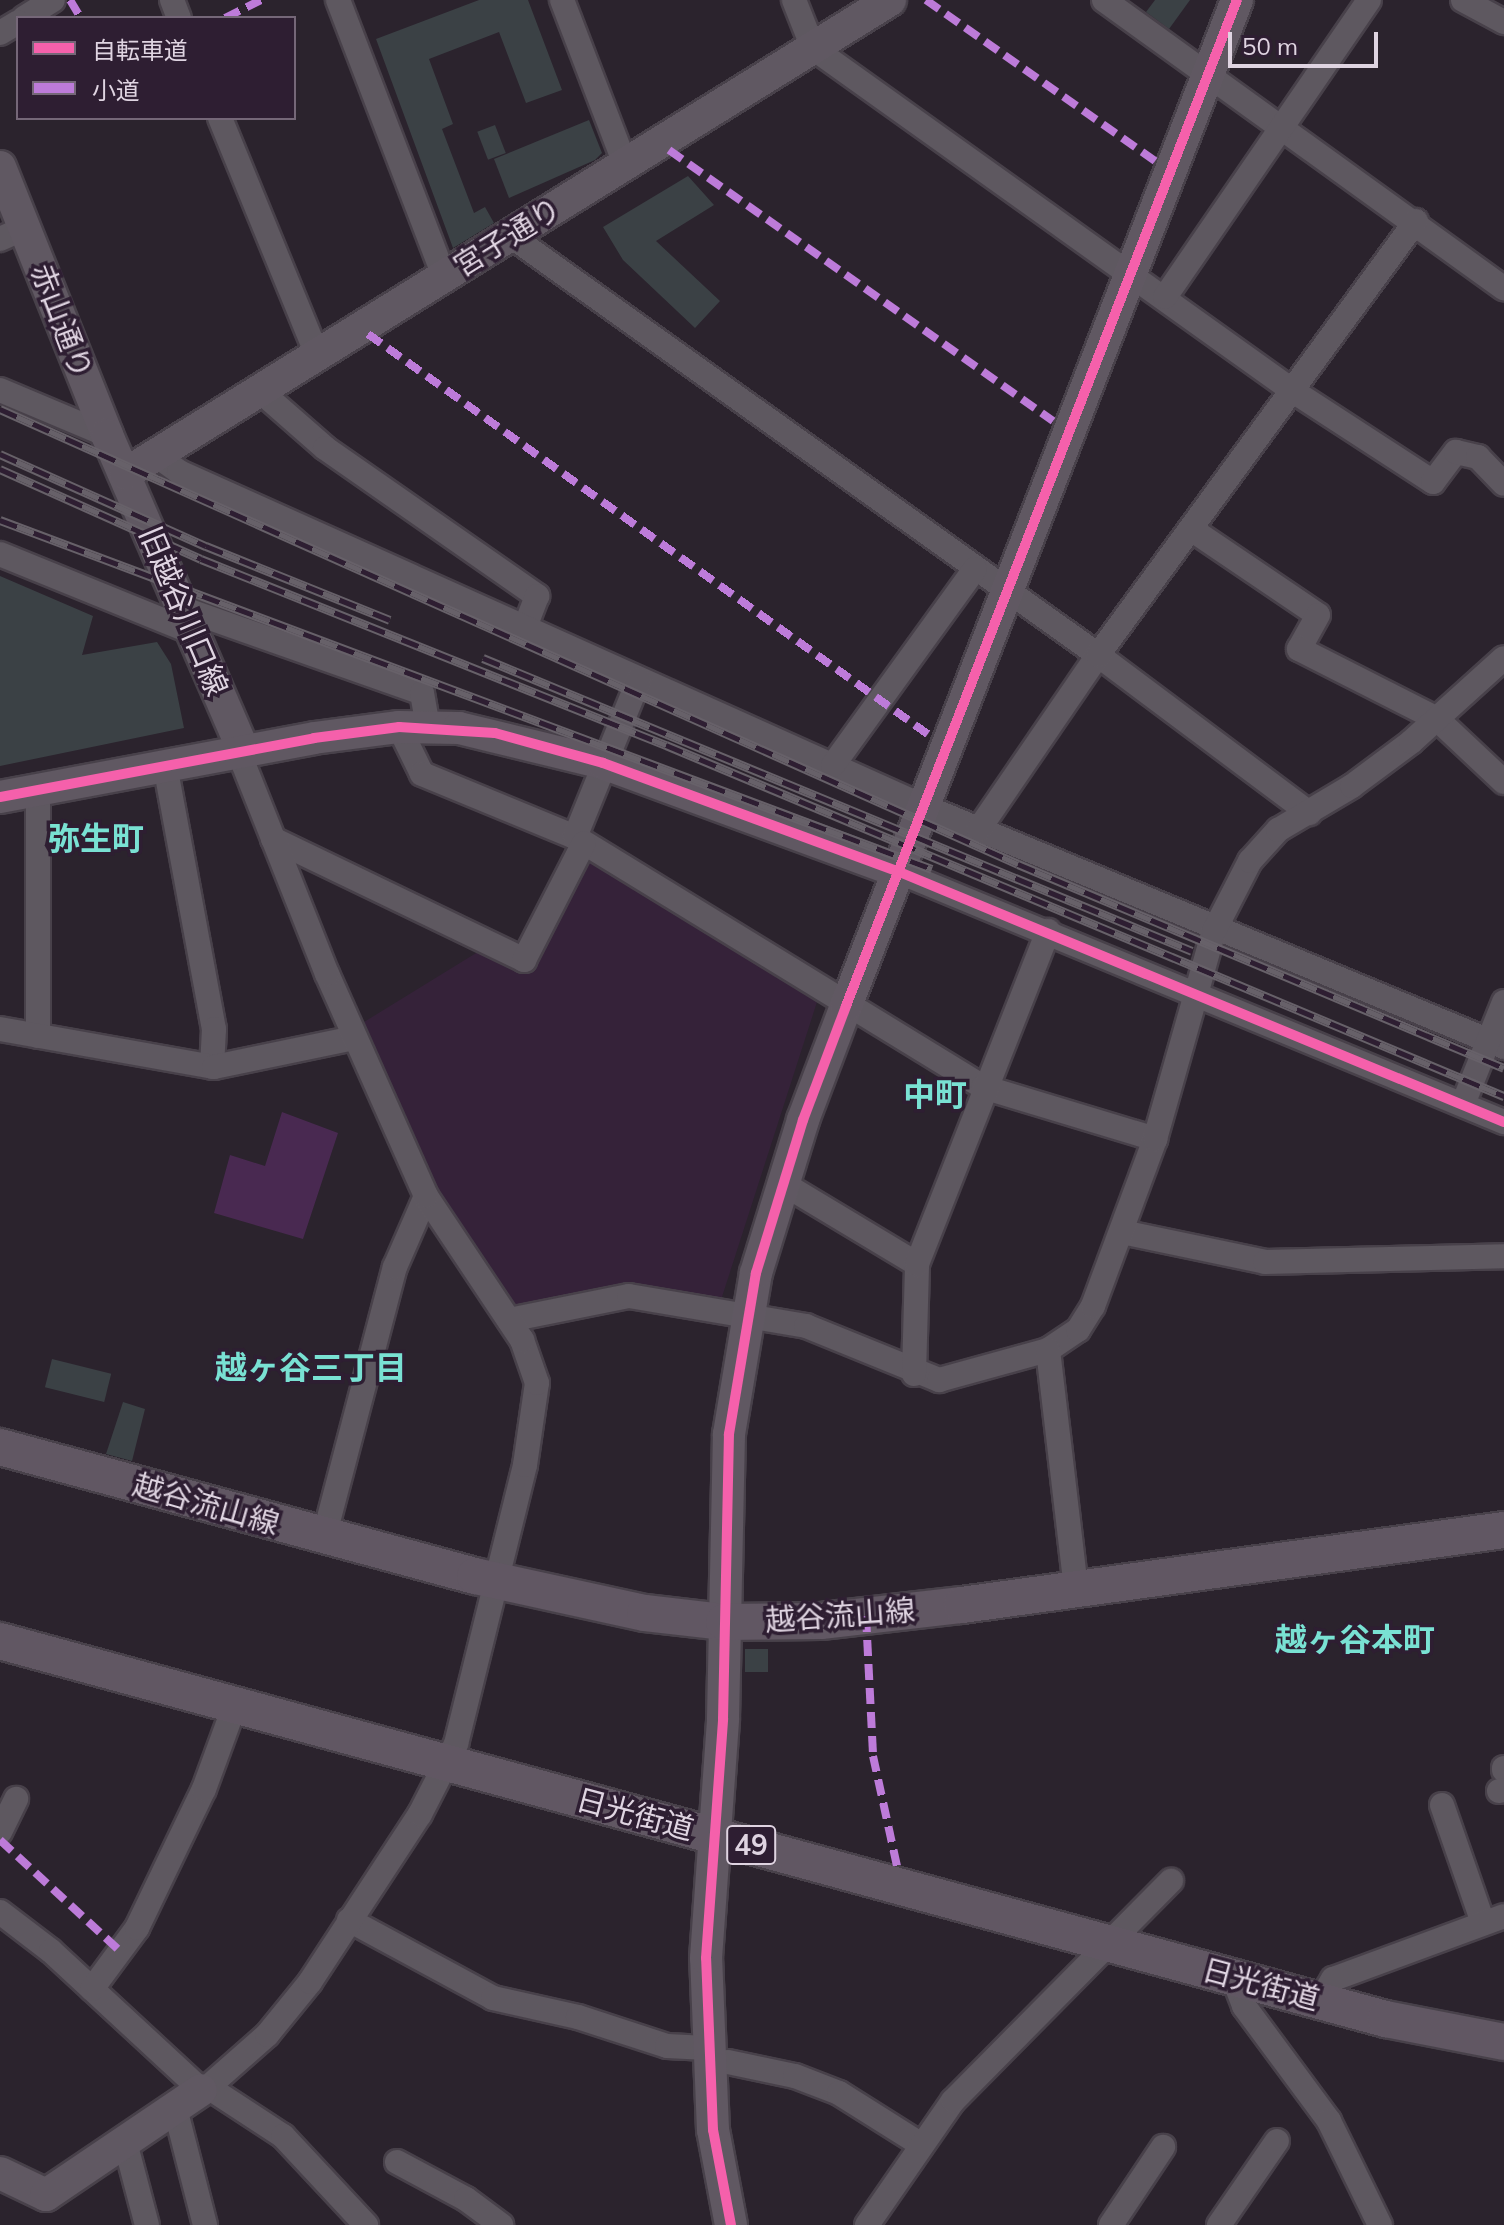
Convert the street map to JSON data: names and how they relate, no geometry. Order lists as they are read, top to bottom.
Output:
{
  "streets": {
    "main road": ["越谷流山線", "日光街道", "49"],
    "street": ["宮子通り", "赤山通り", "旧越谷川口線"]
  },
  "crossings": [
    ["宮子通り", "赤山通り"],
    ["宮子通り", "旧越谷川口線"],
    ["赤山通り", "旧越谷川口線"]
  ],
  "districts": [
    "弥生町",
    "中町",
    "越ヶ谷三丁目",
    "越ヶ谷本町"
  ],
  "legend": ["自転車道", "小道"],
  "scale_bar": "50 m"
}
